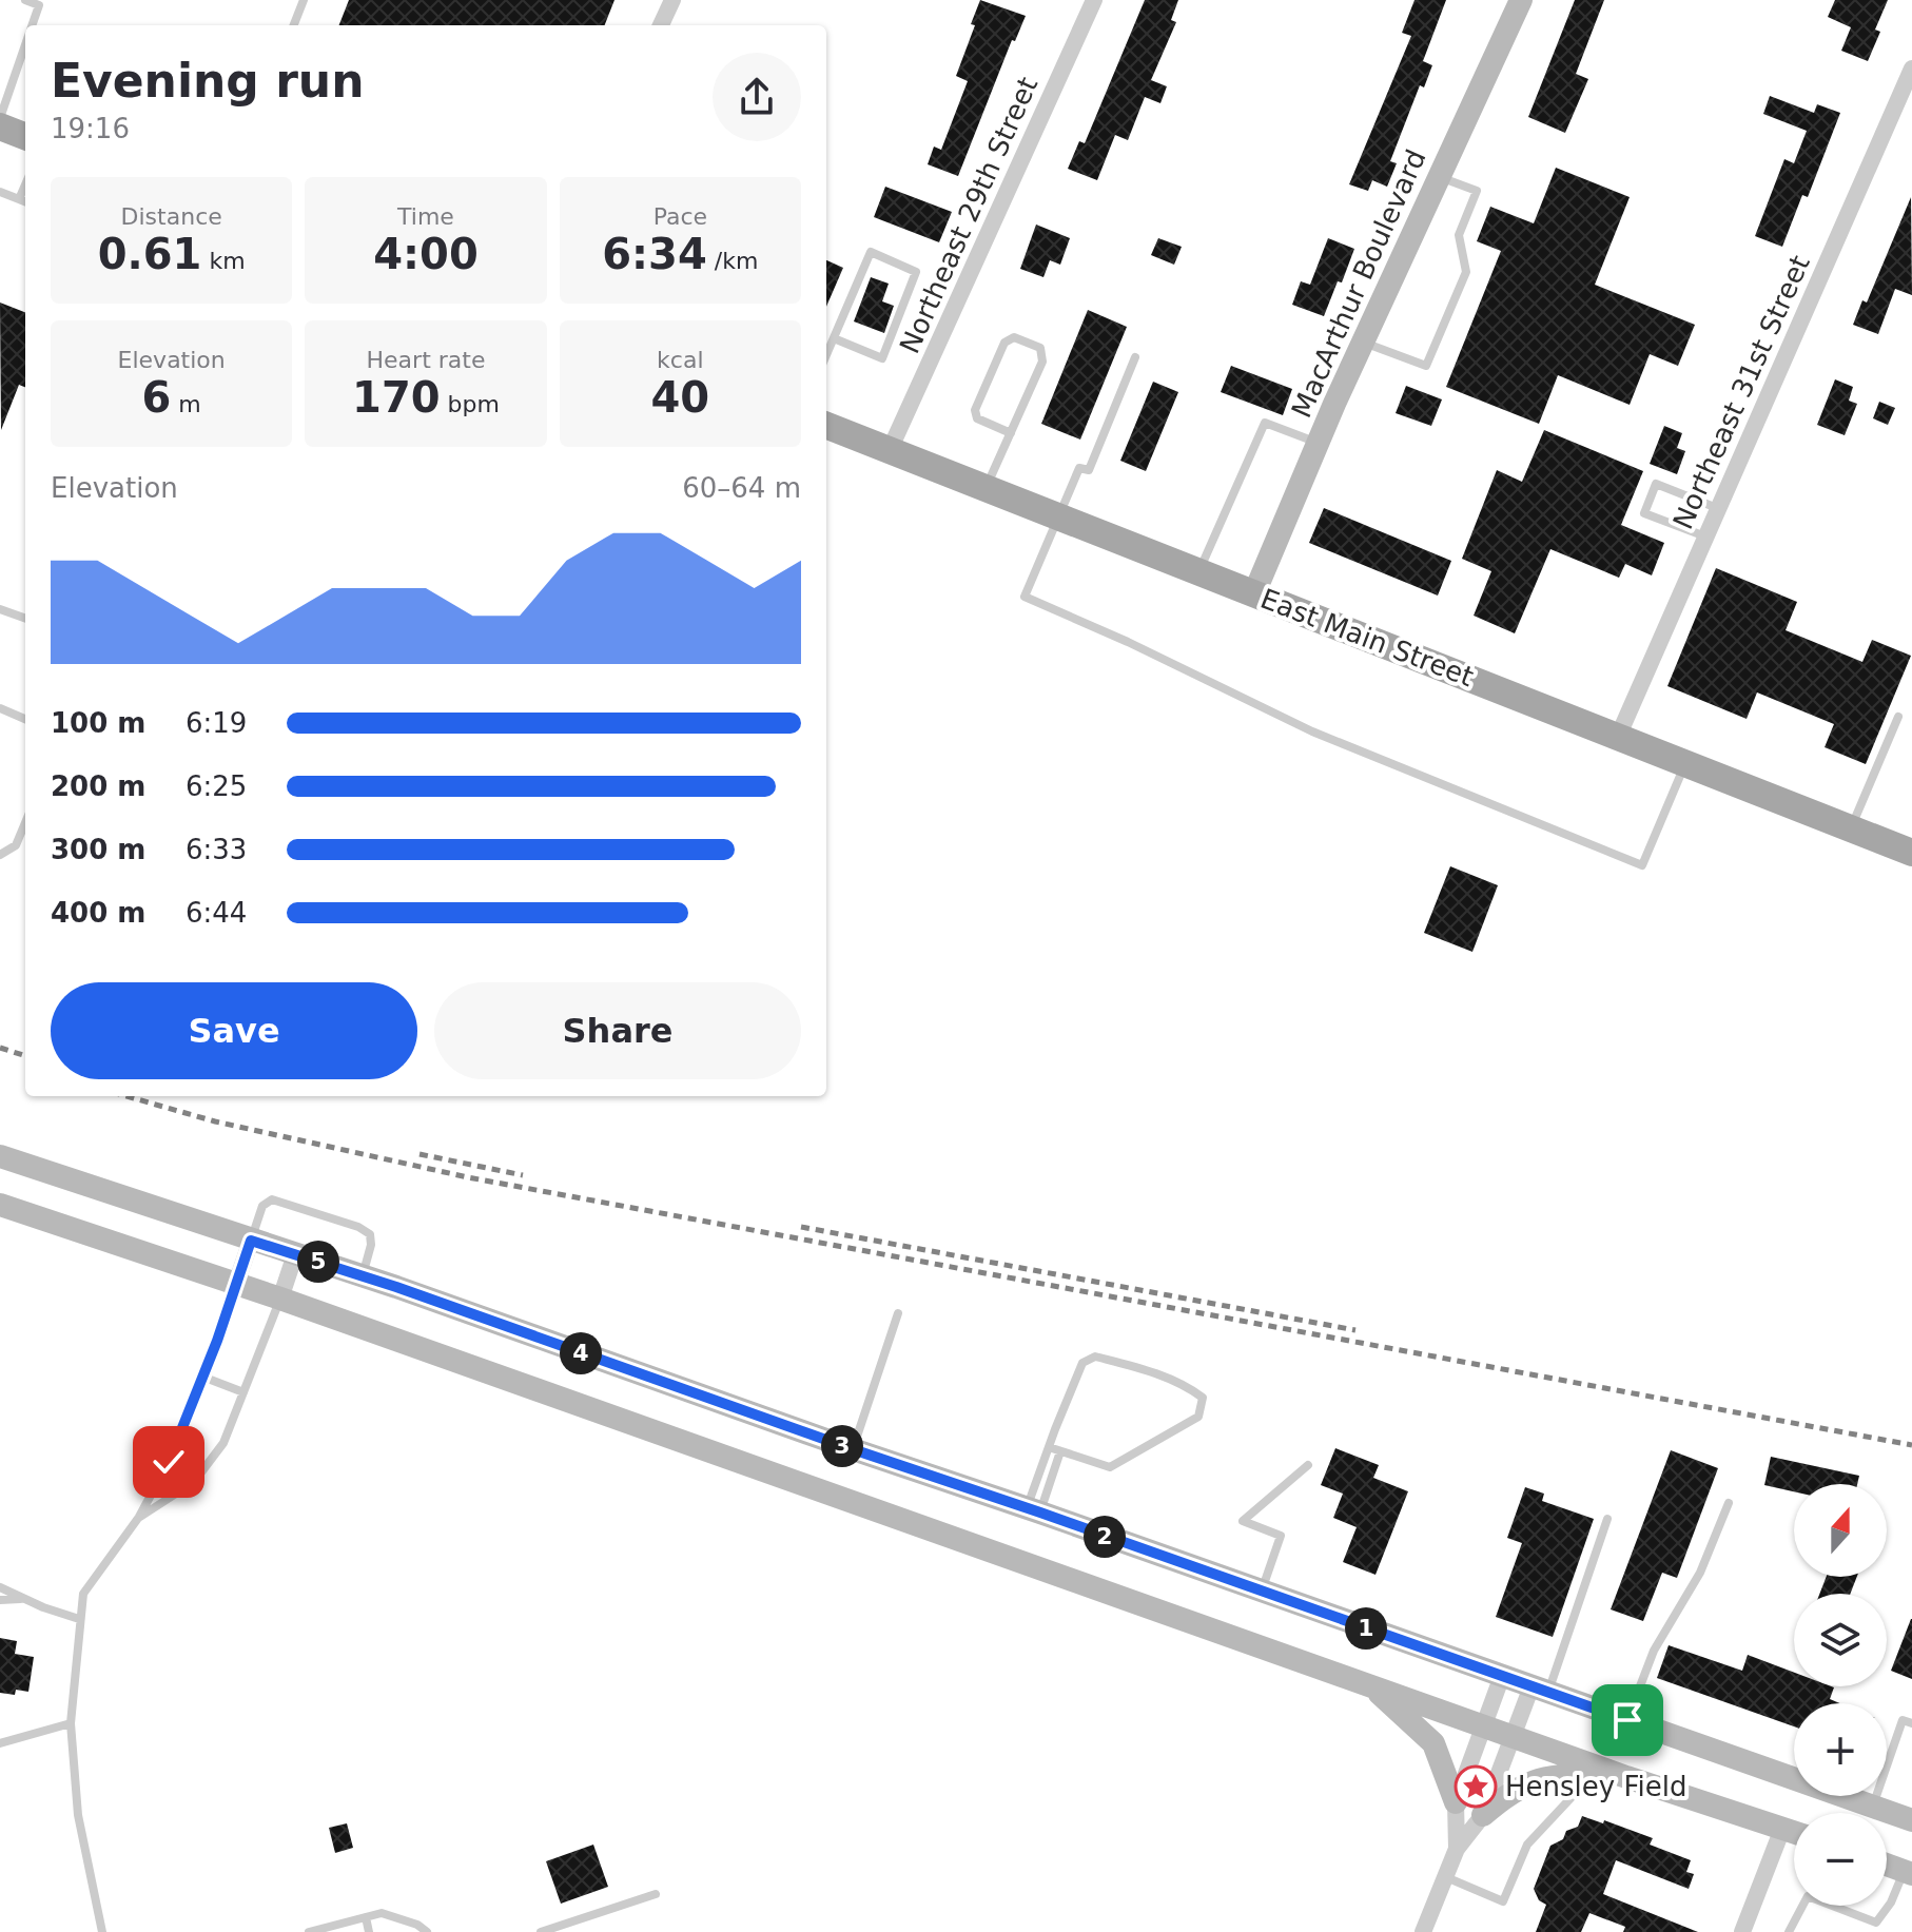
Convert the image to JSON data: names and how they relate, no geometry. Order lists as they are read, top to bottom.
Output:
{
  "streets": {
    "main road": ["MacArthur Boulevard", "East Main Street"],
    "street": ["Northeast 29th Street", "Northeast 31st Street"]
  },
  "crossings": [
    ["Northeast 29th Street", "East Main Street"],
    ["MacArthur Boulevard", "East Main Street"],
    ["Northeast 31st Street", "East Main Street"]
  ],
  "places": {
    "place": ["Hensley Field"]
  },
  "north": "top",
  "page": {
    "heading": ["Evening run", "19:16"],
    "stats": [
      ["Distance", "0.61 km"],
      ["Time", "4:00"],
      ["Pace", "6:34 /km"],
      ["Elevation", "6 m"],
      ["Heart rate", "170 bpm"],
      ["kcal", "40"]
    ],
    "chart": ["Elevation", "60–64 m"],
    "list": [
      {
        "name": "100 m",
        "note": "6:19"
      },
      {
        "name": "200 m",
        "note": "6:25"
      },
      {
        "name": "300 m",
        "note": "6:33"
      },
      {
        "name": "400 m",
        "note": "6:44"
      }
    ],
    "buttons": ["Save", "Share"],
    "pins": [
      "5",
      "4",
      "3",
      "2",
      "1"
    ],
    "map_buttons": ["+", "−"]
  }
}
